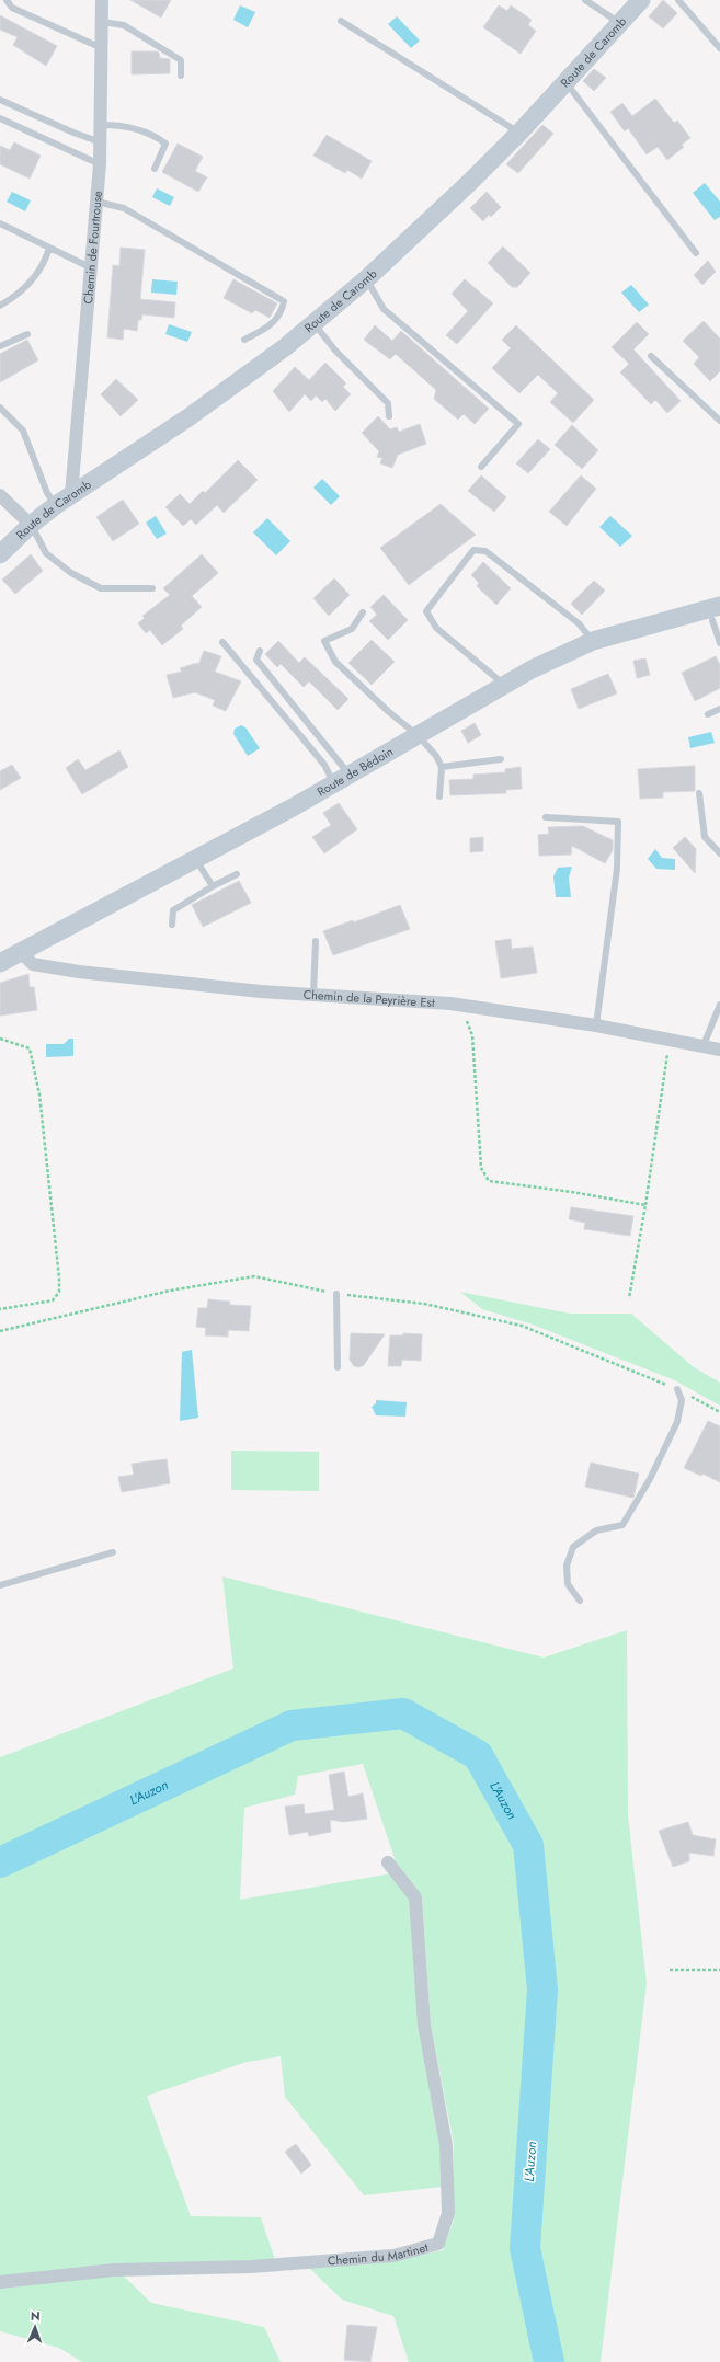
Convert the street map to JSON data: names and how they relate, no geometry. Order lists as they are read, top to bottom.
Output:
{
  "streets": {
    "main road": ["Route de Caromb", "Route de Bédoin"],
    "street": ["Chemin de Fourtrouse", "Chemin de la Peyrière Est", "Chemin du Martinet"]
  },
  "crossings": [
    ["Route de Caromb", "Chemin de Fourtrouse"],
    ["Route de Bédoin", "Chemin de la Peyrière Est"]
  ],
  "water": ["L'Auzon"],
  "north": "top"
}
